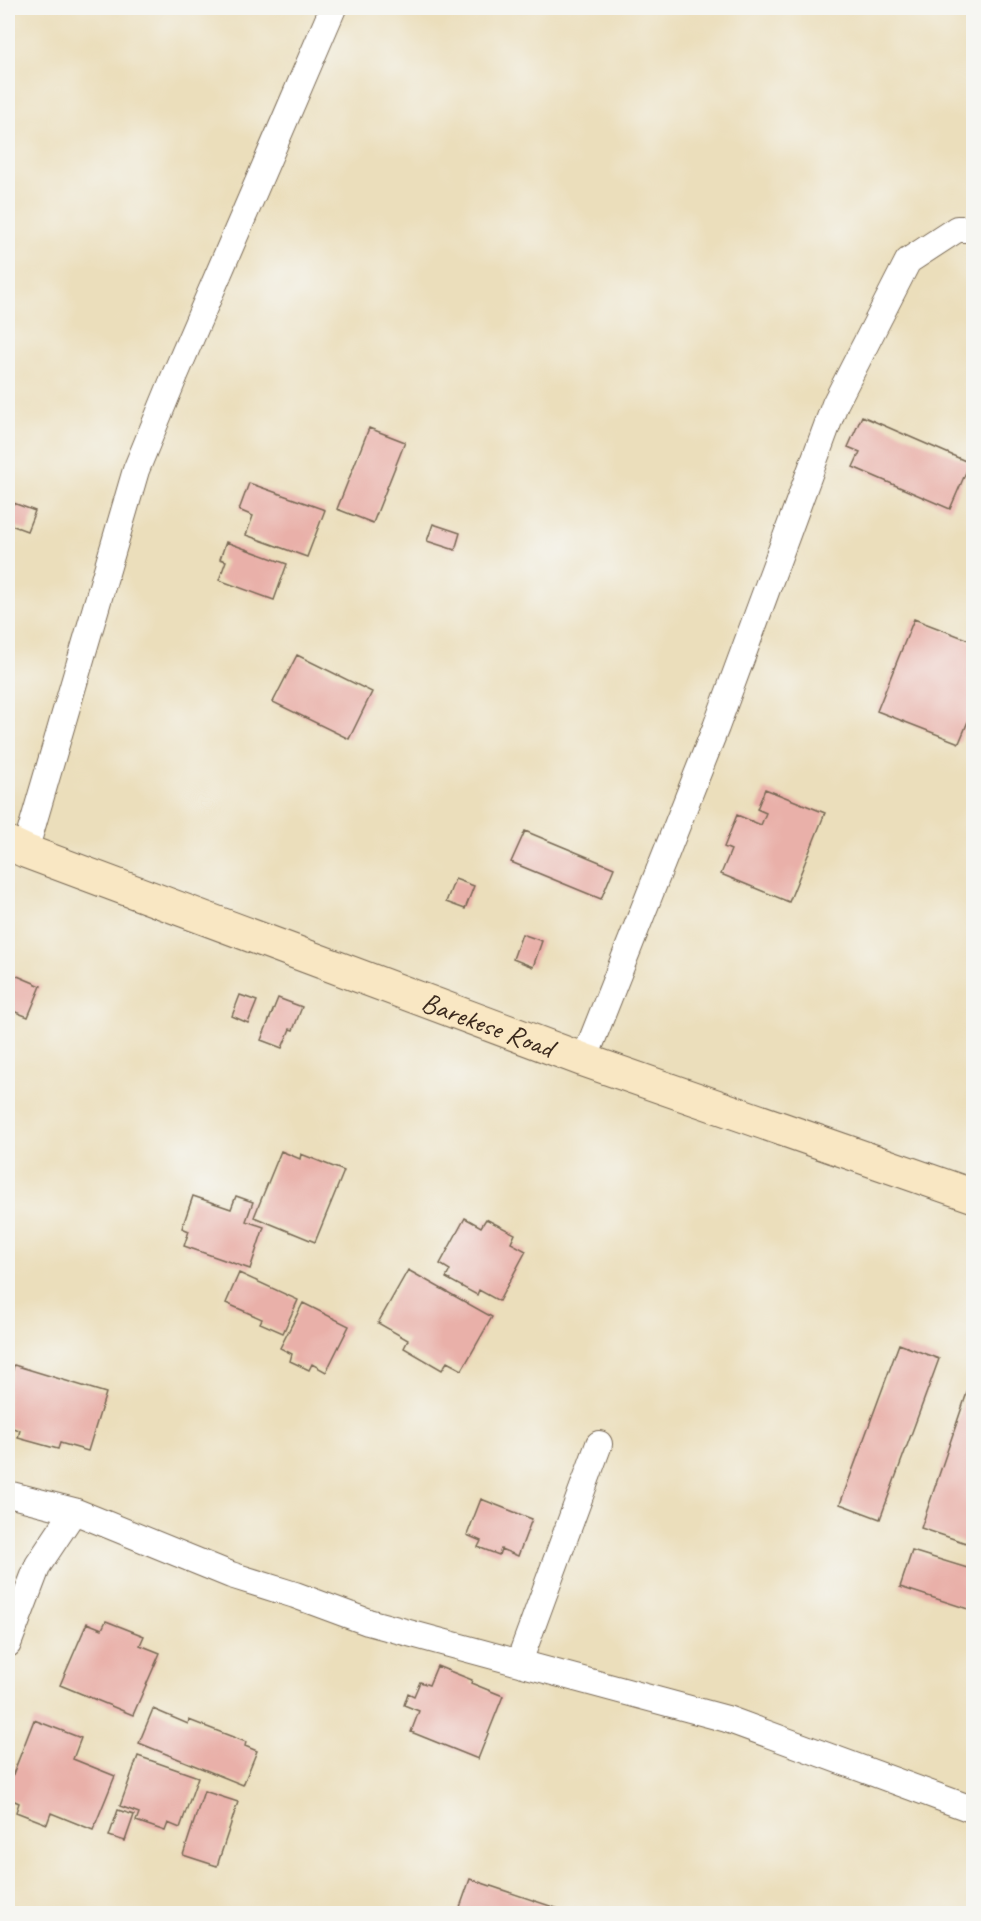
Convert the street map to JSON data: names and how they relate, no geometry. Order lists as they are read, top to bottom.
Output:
{
  "streets": {
    "main road": ["Barekese Road"]
  }
}
